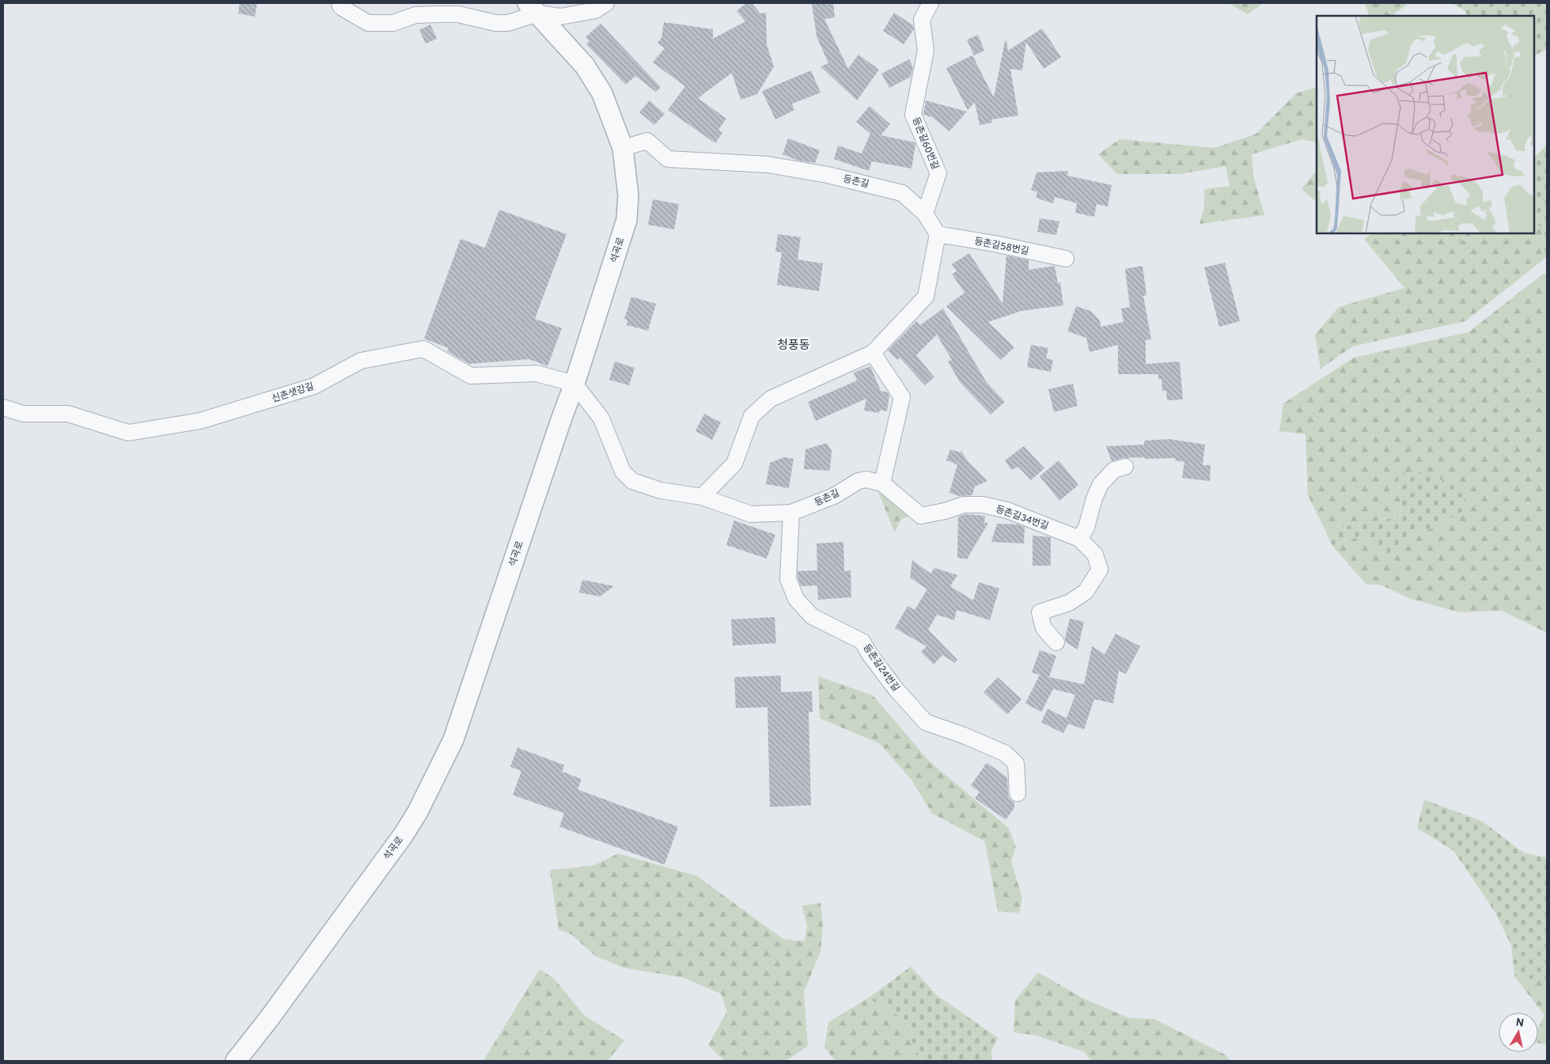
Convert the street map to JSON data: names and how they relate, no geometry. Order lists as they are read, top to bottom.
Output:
{
  "streets": {
    "street": [
      "등촌길60번길",
      "등촌길",
      "등촌길58번길",
      "석곡로",
      "신촌샛강길",
      "등촌길34번길",
      "등촌길24번길"
    ]
  },
  "crossings": [
    ["등촌길60번길", "등촌길"],
    ["등촌길", "등촌길58번길"],
    ["등촌길", "석곡로"],
    ["등촌길", "신촌샛강길"],
    ["등촌길", "등촌길34번길"],
    ["등촌길", "등촌길24번길"],
    ["석곡로", "신촌샛강길"]
  ],
  "districts": ["청풍동"],
  "north": "top"
}
